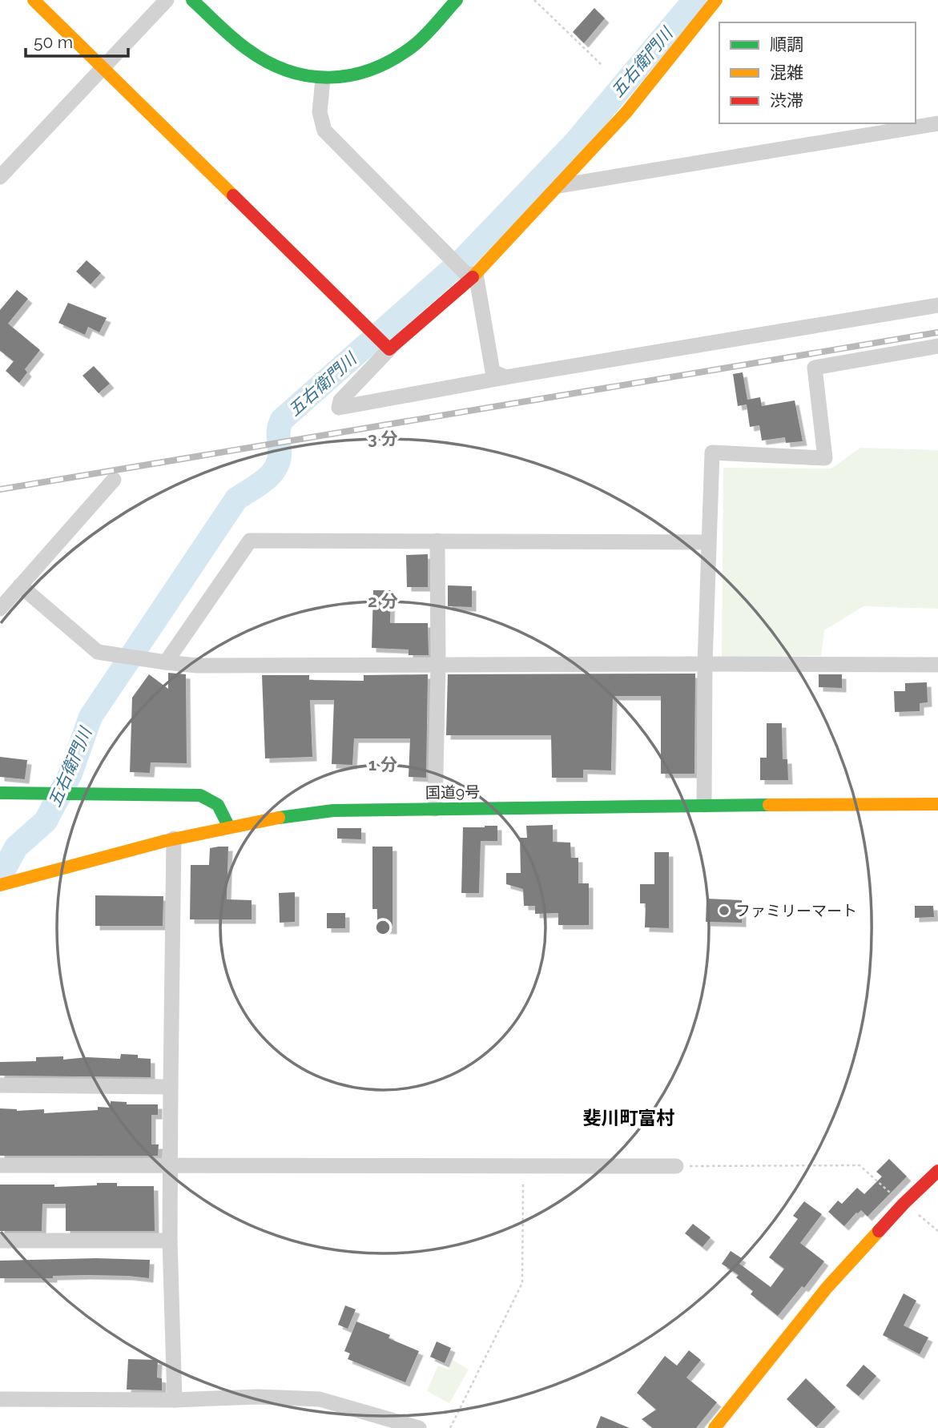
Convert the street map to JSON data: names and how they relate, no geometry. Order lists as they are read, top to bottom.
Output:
{
  "streets": {
    "main road": ["国道9号"]
  },
  "districts": ["斐川町富村"],
  "water": ["五右衛門川"],
  "places": ["ファミリーマート"],
  "legend": ["順調", "混雑", "渋滞"],
  "scale_bar": "50 m",
  "rings": ["3 分", "2 分", "1 分"]
}
